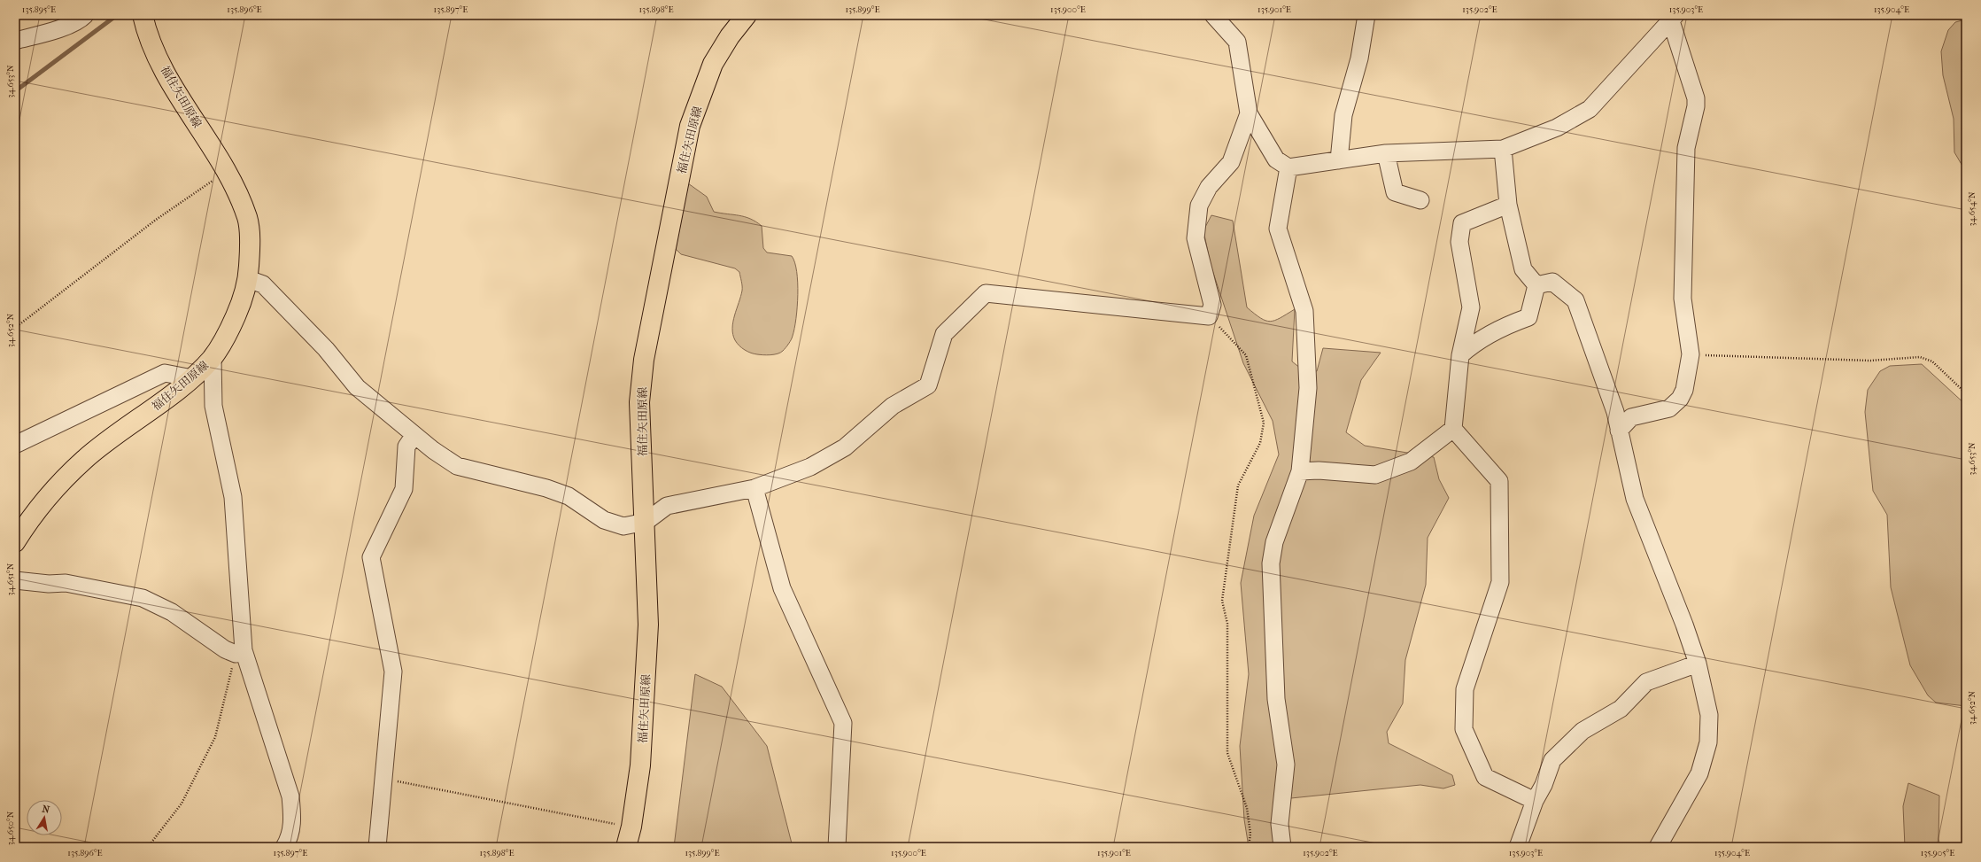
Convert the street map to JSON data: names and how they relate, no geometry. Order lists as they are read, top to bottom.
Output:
{
  "streets": {
    "main road": ["福住矢田原線"]
  },
  "north": "top",
  "coordinates": [
    "135.895°E",
    "135.896°E",
    "135.897°E",
    "135.898°E",
    "135.899°E",
    "135.900°E",
    "135.901°E",
    "135.902°E",
    "135.903°E",
    "135.904°E",
    "34.653°N",
    "34.654°N",
    "34.652°N",
    "34.651°N",
    "34.650°N",
    "135.905°E"
  ]
}
